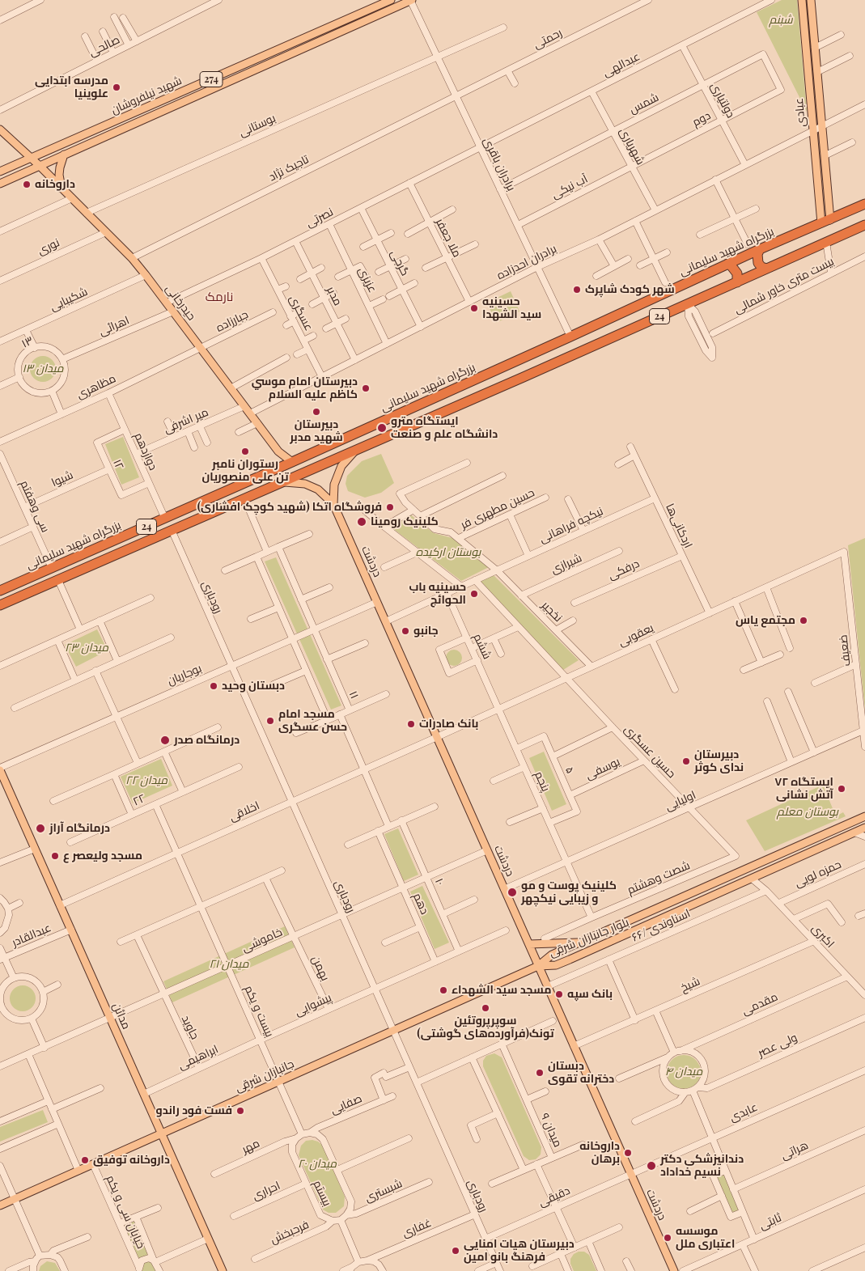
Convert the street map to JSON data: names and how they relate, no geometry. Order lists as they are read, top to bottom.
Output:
{
  "streets": {
    "highway": ["بزرگراه شهید سلیمانی", "24"],
    "main road": [
      "274",
      "شهید نیلفروشان",
      "عبادی",
      "حیدرخانی",
      "دردشت",
      "بلوار جانبازان شرقی",
      "مدائن",
      "جانبازان شرقی"
    ],
    "street": [
      "رحمتی",
      "صالحی",
      "عبدالهی",
      "دولتیاری",
      "شمس",
      "دوم",
      "بوستانی",
      "شهریاری",
      "برادران باقری",
      "تاجیک نژاد",
      "آب نیکی",
      "نصرتی",
      "ملا جعفر",
      "نوری",
      "برادران احدزاده",
      "گرجی",
      "عزیزی",
      "بیست متری خاور شمالی",
      "مدبر",
      "شکیبایی",
      "عسگری",
      "جبارزاده",
      "اهرائی",
      "۱۳",
      "مظاهری",
      "میر اشرفی",
      "دوازدهم",
      "۱۲",
      "شیوا",
      "سی وهفتم",
      "حسین مطهری فر",
      "نیکچه فراهانی",
      "اردکانی‌ها",
      "شیرازی",
      "درفکی",
      "رودباری",
      "نخجیر",
      "یعقوبی",
      "ششم",
      "ضعیف",
      "بوجاریان",
      "۱۱",
      "حسین عسگری",
      "یوسفی",
      "۵",
      "پنجم",
      "۲۲",
      "اولیایی",
      "اخلاقی",
      "حمزه لویی",
      "شصت وهشتم",
      "۱۰",
      "دهم",
      "اسناوندی /۶۶",
      "عبدالقادر",
      "اکبری",
      "خاموشی",
      "بهمن",
      "شیخ",
      "مقدمی",
      "پیشوایی",
      "بیست و یکم",
      "جاوید",
      "ولی عصر",
      "ابراهیمی",
      "صفایی",
      "عابدی",
      "میدان ۹",
      "مهر",
      "هراتی",
      "احراری",
      "شبستری",
      "بیستم",
      "دقیقی",
      "خیابان سی و یکم",
      "ثابتی",
      "غفاری",
      "فرحبخش"
    ]
  },
  "crossings": [
    ["رحمتی", "برادران باقری"],
    ["رحمتی", "تاجیک نژاد"],
    ["عبدالهی", "دولتیاری"],
    ["عبدالهی", "شهریاری"],
    ["عبدالهی", "برادران باقری"],
    ["عبدالهی", "نصرتی"],
    ["274", "شهید نیلفروشان"],
    ["274", "حیدرخانی"],
    ["شهید نیلفروشان", "برادران باقری"],
    ["شهید نیلفروشان", "حیدرخانی"],
    ["دولتیاری", "شمس"],
    ["دولتیاری", "دوم"],
    ["دولتیاری", "برادران احدزاده"],
    ["شمس", "دوم"],
    ["شمس", "شهریاری"],
    ["شمس", "برادران باقری"],
    ["عبادی", "بزرگراه شهید سلیمانی"],
    ["عبادی", "برادران احدزاده"],
    ["دوم", "شهریاری"],
    ["دوم", "آب نیکی"],
    ["بوستانی", "برادران باقری"],
    ["بوستانی", "حیدرخانی"],
    ["شهریاری", "آب نیکی"],
    ["شهریاری", "برادران احدزاده"],
    ["برادران باقری", "تاجیک نژاد"],
    ["برادران باقری", "آب نیکی"],
    ["برادران باقری", "نصرتی"],
    ["برادران باقری", "بزرگراه شهید سلیمانی"],
    ["برادران باقری", "برادران احدزاده"],
    ["تاجیک نژاد", "حیدرخانی"],
    ["نصرتی", "ملا جعفر"],
    ["نصرتی", "گرجی"],
    ["نصرتی", "عزیزی"],
    ["نصرتی", "مدبر"],
    ["نصرتی", "حیدرخانی"],
    ["نصرتی", "عسگری"],
    ["ملا جعفر", "برادران احدزاده"],
    ["نوری", "حیدرخانی"],
    ["بزرگراه شهید سلیمانی", "حیدرخانی"],
    ["بزرگراه شهید سلیمانی", "دوازدهم"],
    ["بزرگراه شهید سلیمانی", "سی وهفتم"],
    ["برادران احدزاده", "گرجی"],
    ["برادران احدزاده", "عزیزی"],
    ["برادران احدزاده", "مدبر"],
    ["برادران احدزاده", "حیدرخانی"],
    ["برادران احدزاده", "عسگری"],
    ["شکیبایی", "حیدرخانی"],
    ["حیدرخانی", "جبارزاده"],
    ["حیدرخانی", "اهرائی"],
    ["حیدرخانی", "مظاهری"],
    ["حیدرخانی", "میر اشرفی"],
    ["24", "دردشت"],
    ["24", "رودباری"],
    ["جبارزاده", "مظاهری"],
    ["اهرائی", "۱۳"],
    ["مظاهری", "دوازدهم"],
    ["میر اشرفی", "دوازدهم"],
    ["دوازدهم", "۱۲"],
    ["۱۲", "شیوا"],
    ["شیوا", "سی وهفتم"],
    ["حسین مطهری فر", "نخجیر"],
    ["نیکچه فراهانی", "اردکانی‌ها"],
    ["نیکچه فراهانی", "نخجیر"],
    ["اردکانی‌ها", "درفکی"],
    ["اردکانی‌ها", "یعقوبی"],
    ["دردشت", "یعقوبی"],
    ["دردشت", "بوجاریان"],
    ["دردشت", "اولیایی"],
    ["دردشت", "اخلاقی"],
    ["دردشت", "اسناوندی /۶۶"],
    ["دردشت", "بلوار جانبازان شرقی"],
    ["دردشت", "خاموشی"],
    ["دردشت", "شیخ"],
    ["دردشت", "جانبازان شرقی"],
    ["دردشت", "عابدی"],
    ["دردشت", "دقیقی"],
    ["شیرازی", "نخجیر"],
    ["رودباری", "بوجاریان"],
    ["رودباری", "اخلاقی"],
    ["رودباری", "خاموشی"],
    ["رودباری", "پیشوایی"],
    ["رودباری", "جانبازان شرقی"],
    ["رودباری", "دقیقی"],
    ["رودباری", "غفاری"],
    ["نخجیر", "یعقوبی"],
    ["یعقوبی", "ششم"],
    ["یعقوبی", "ضعیف"],
    ["یعقوبی", "حسین عسگری"],
    ["یعقوبی", "پنجم"],
    ["یعقوبی", "اخلاقی"],
    ["ششم", "پنجم"],
    ["ضعیف", "اولیایی"],
    ["بوجاریان", "۱۱"],
    ["بوجاریان", "مدائن"],
    ["حسین عسگری", "یوسفی"],
    ["حسین عسگری", "اولیایی"],
    ["حسین عسگری", "شصت وهشتم"],
    ["یوسفی", "۵"],
    ["۵", "پنجم"],
    ["پنجم", "اولیایی"],
    ["پنجم", "شصت وهشتم"],
    ["۲۲", "بیست و یکم"],
    ["اخلاقی", "بیست و یکم"],
    ["اخلاقی", "مدائن"],
    ["حمزه لویی", "اکبری"],
    ["۱۰", "خاموشی"],
    ["دهم", "خاموشی"],
    ["دهم", "پیشوایی"],
    ["اسناوندی /۶۶", "اکبری"],
    ["عبدالقادر", "مدائن"],
    ["اکبری", "شیخ"],
    ["اکبری", "مقدمی"],
    ["بلوار جانبازان شرقی", "جانبازان شرقی"],
    ["خاموشی", "بهمن"],
    ["خاموشی", "بیست و یکم"],
    ["خاموشی", "مدائن"],
    ["خاموشی", "جاوید"],
    ["بهمن", "پیشوایی"],
    ["مقدمی", "ولی عصر"],
    ["پیشوایی", "بیست و یکم"],
    ["پیشوایی", "ابراهیمی"],
    ["بیست و یکم", "ابراهیمی"],
    ["بیست و یکم", "جانبازان شرقی"],
    ["مدائن", "ابراهیمی"],
    ["مدائن", "جانبازان شرقی"],
    ["جاوید", "ابراهیمی"],
    ["جانبازان شرقی", "خیابان سی و یکم"],
    ["صفایی", "بیستم"],
    ["عابدی", "دقیقی"],
    ["مهر", "بیستم"],
    ["احراری", "بیستم"],
    ["شبستری", "بیستم"],
    ["بیستم", "فرحبخش"]
  ],
  "districts": ["نارمک"],
  "parks": [
    "شبنم",
    "میدان ۱۳",
    "بوستان ارکیده",
    "میدان ۲۳",
    "میدان ۲۲",
    "بوستان معلم",
    "میدان ۲۱",
    "میدان ۴",
    "میدان ۲۰"
  ],
  "places": [
    "مدرسه ابتدایی علوینیا",
    "داروخانه",
    "شهر کودک شاپرک",
    "حسینیه سید الشهدا",
    "دبيرستان امام موسي كاظم عليه السلام",
    "دبيرستان شهيد مدبر",
    "ایستگاه مترو دانشگاه علم و صنعت",
    "رستوران نامبر تن علی منصوریان",
    "فروشگاه اتکا (شهید کوچک افشاری)",
    "کلینیک رومینا",
    "حسینیه باب الحوائج",
    "مجتمع یاس",
    "جانبو",
    "دبستان وحید",
    "مسجد امام حسن عسگری",
    "بانک صادرات",
    "درمانگاه صدر",
    "دبیرستان ندای کوثر",
    "ایستگاه ۷۲ آتش نشانی",
    "درمانگاه آراز",
    "مسجد ولیعصر ع",
    "کلینیک پوست و مو و زیبایی نیکچهر",
    "مسجد سید الشهداء",
    "بانک سپه",
    "سوپرپروتئین تونک(فرآورده‌های گوشتی)",
    "دبستان دخترانه تقوی",
    "فست فود راندو",
    "داروخانه برهان",
    "داروخانه توفیق",
    "دندانپزشکی دکتر نسیم خداداد",
    "موسسه اعتباری ملل",
    "دبیرستان هیات امنایی فرهنگ بانو امین"
  ]
}
